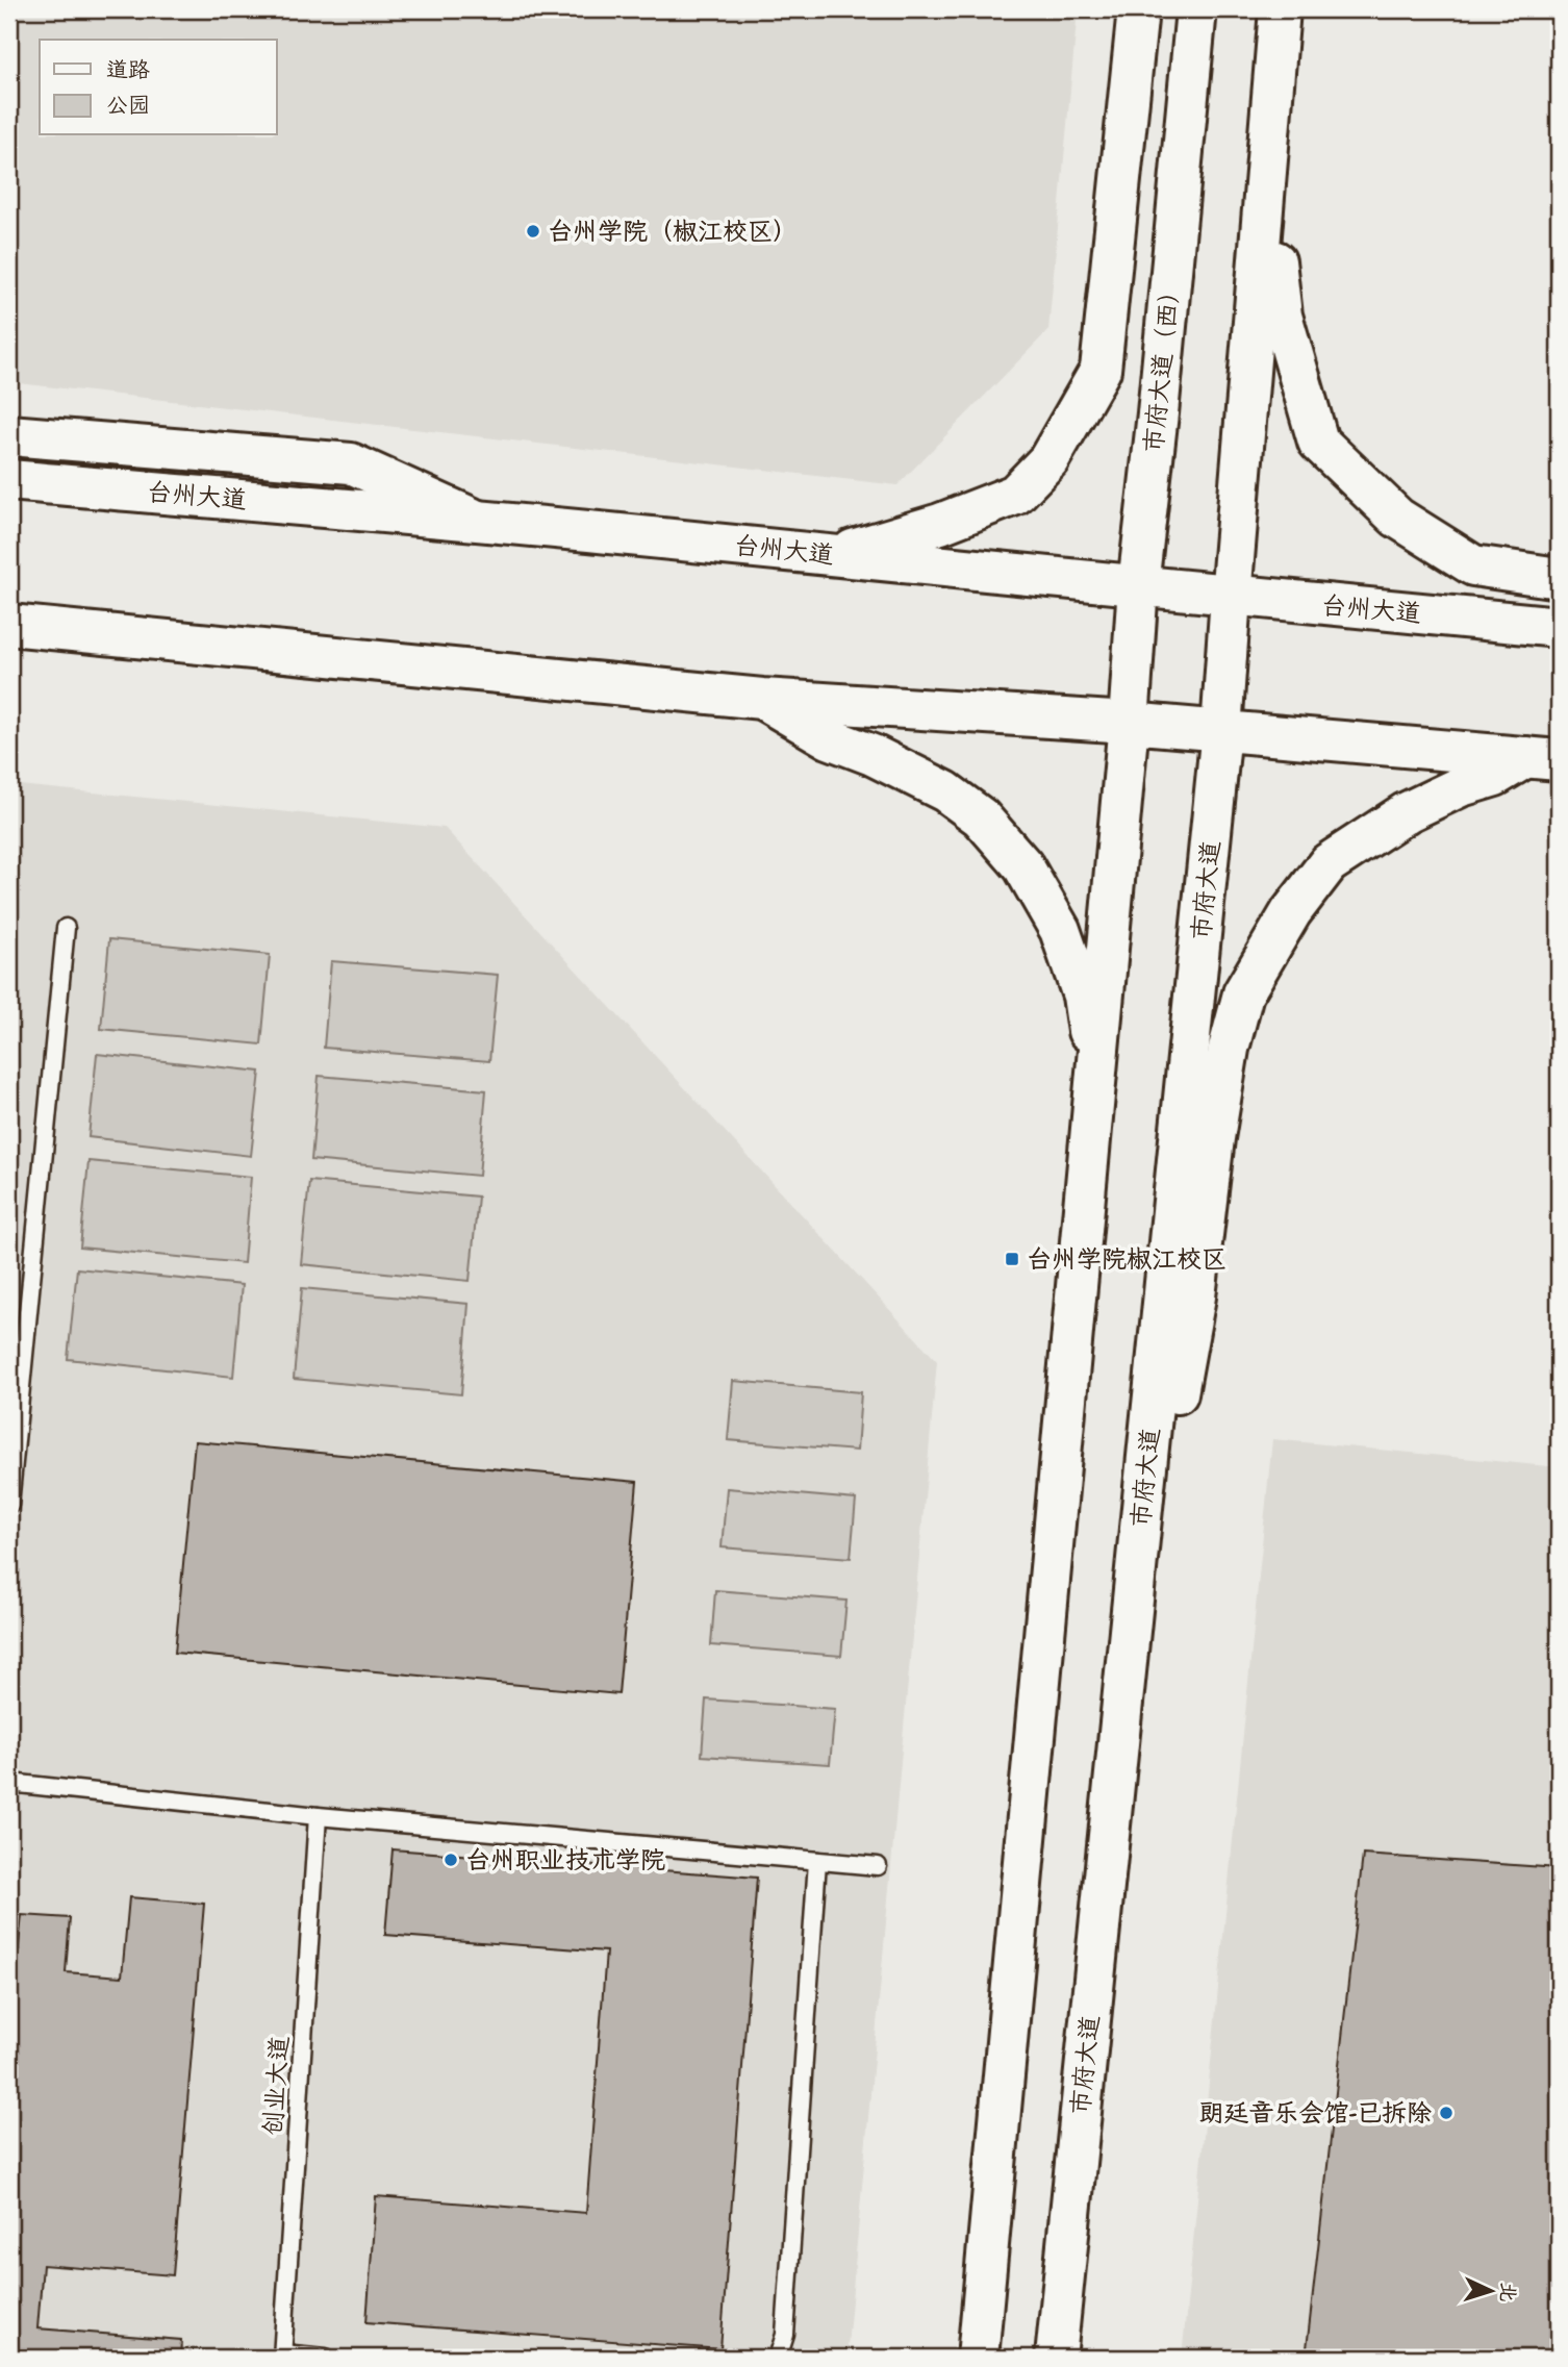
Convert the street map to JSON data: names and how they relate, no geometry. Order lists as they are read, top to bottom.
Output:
{
  "streets": {
    "main road": ["市府大道（西）", "台州大道", "市府大道"],
    "lane": ["创业大道"]
  },
  "crossings": [
    ["市府大道（西）", "台州大道"],
    ["台州大道", "市府大道"]
  ],
  "places": {
    "other": ["台州学院（椒江校区）", "台州职业技术学院", "朗廷音乐会馆-已拆除"],
    "transit": ["台州学院椒江校区"]
  },
  "legend": ["道路", "公园"],
  "north": "right"
}
